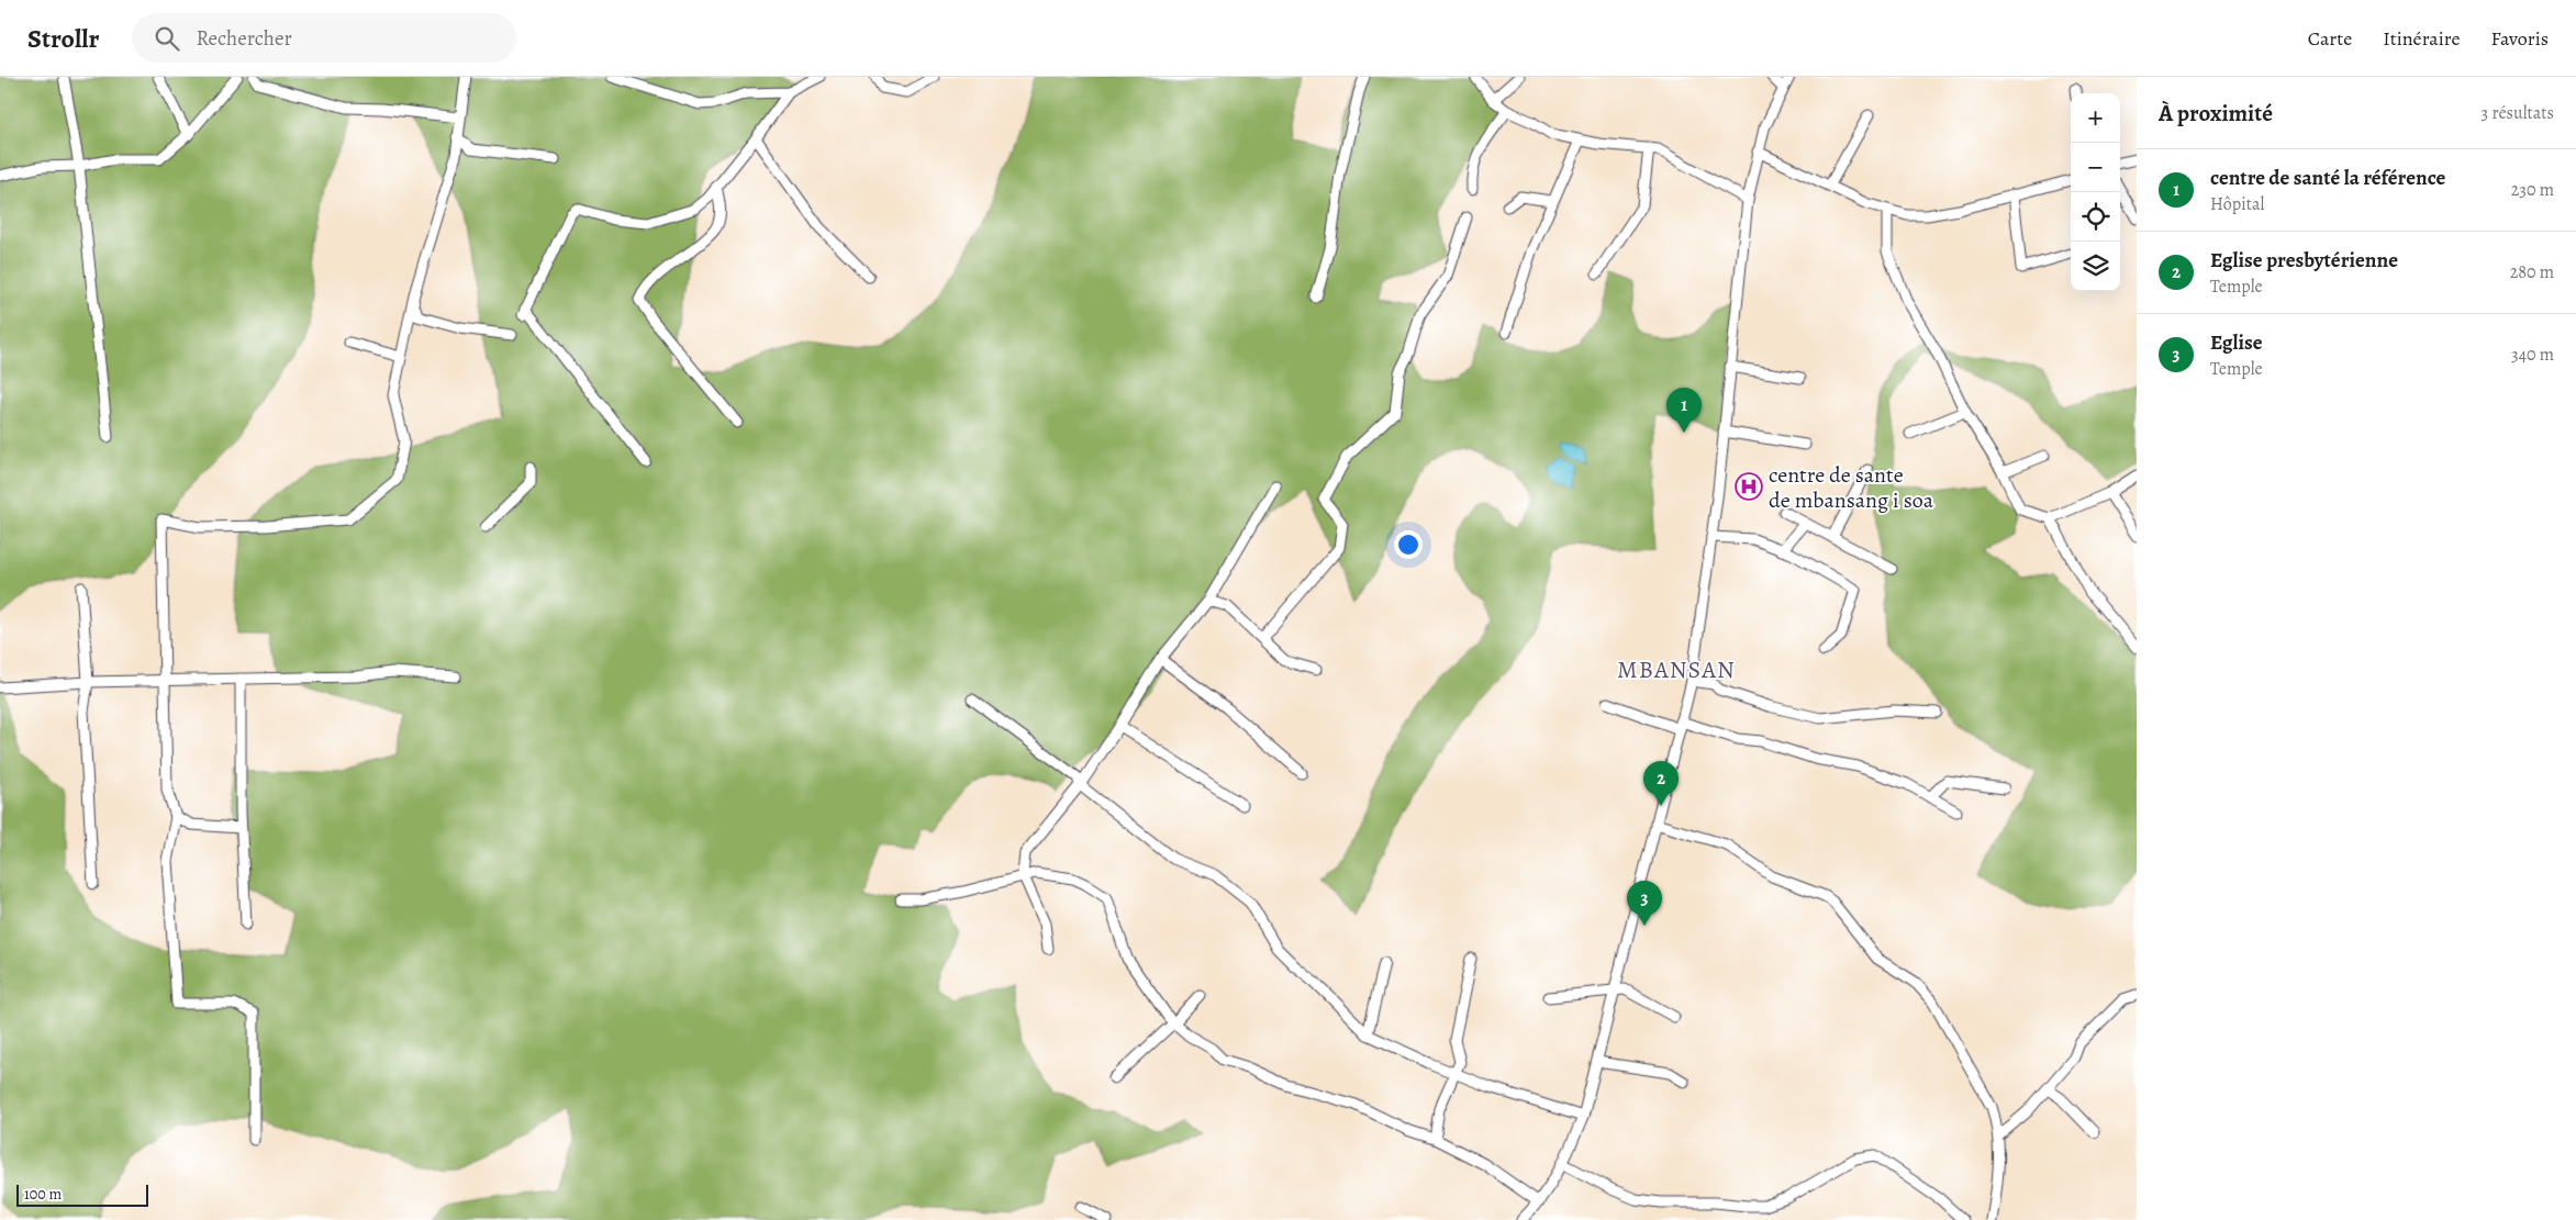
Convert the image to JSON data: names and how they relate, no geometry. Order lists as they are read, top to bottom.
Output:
{
  "districts": ["MBANSAN"],
  "places": {
    "hospital": ["centre de sante de mbansang i soa"]
  },
  "scale_bar": "100 m",
  "page": {
    "header": "Strollr",
    "search": "Rechercher",
    "nav": ["Carte", "Itinéraire", "Favoris"],
    "heading": ["À proximité", "3 résultats"],
    "map_buttons": ["+", "−"],
    "list": [
      {
        "mark": "1",
        "name": "centre de santé la référence",
        "note": "Hôpital",
        "value": "230 m"
      },
      {
        "mark": "2",
        "name": "Eglise presbytérienne",
        "note": "Temple",
        "value": "280 m"
      },
      {
        "mark": "3",
        "name": "Eglise",
        "note": "Temple",
        "value": "340 m"
      }
    ],
    "pins": ["1", "2", "3"],
    "scale": "100 m"
  }
}
